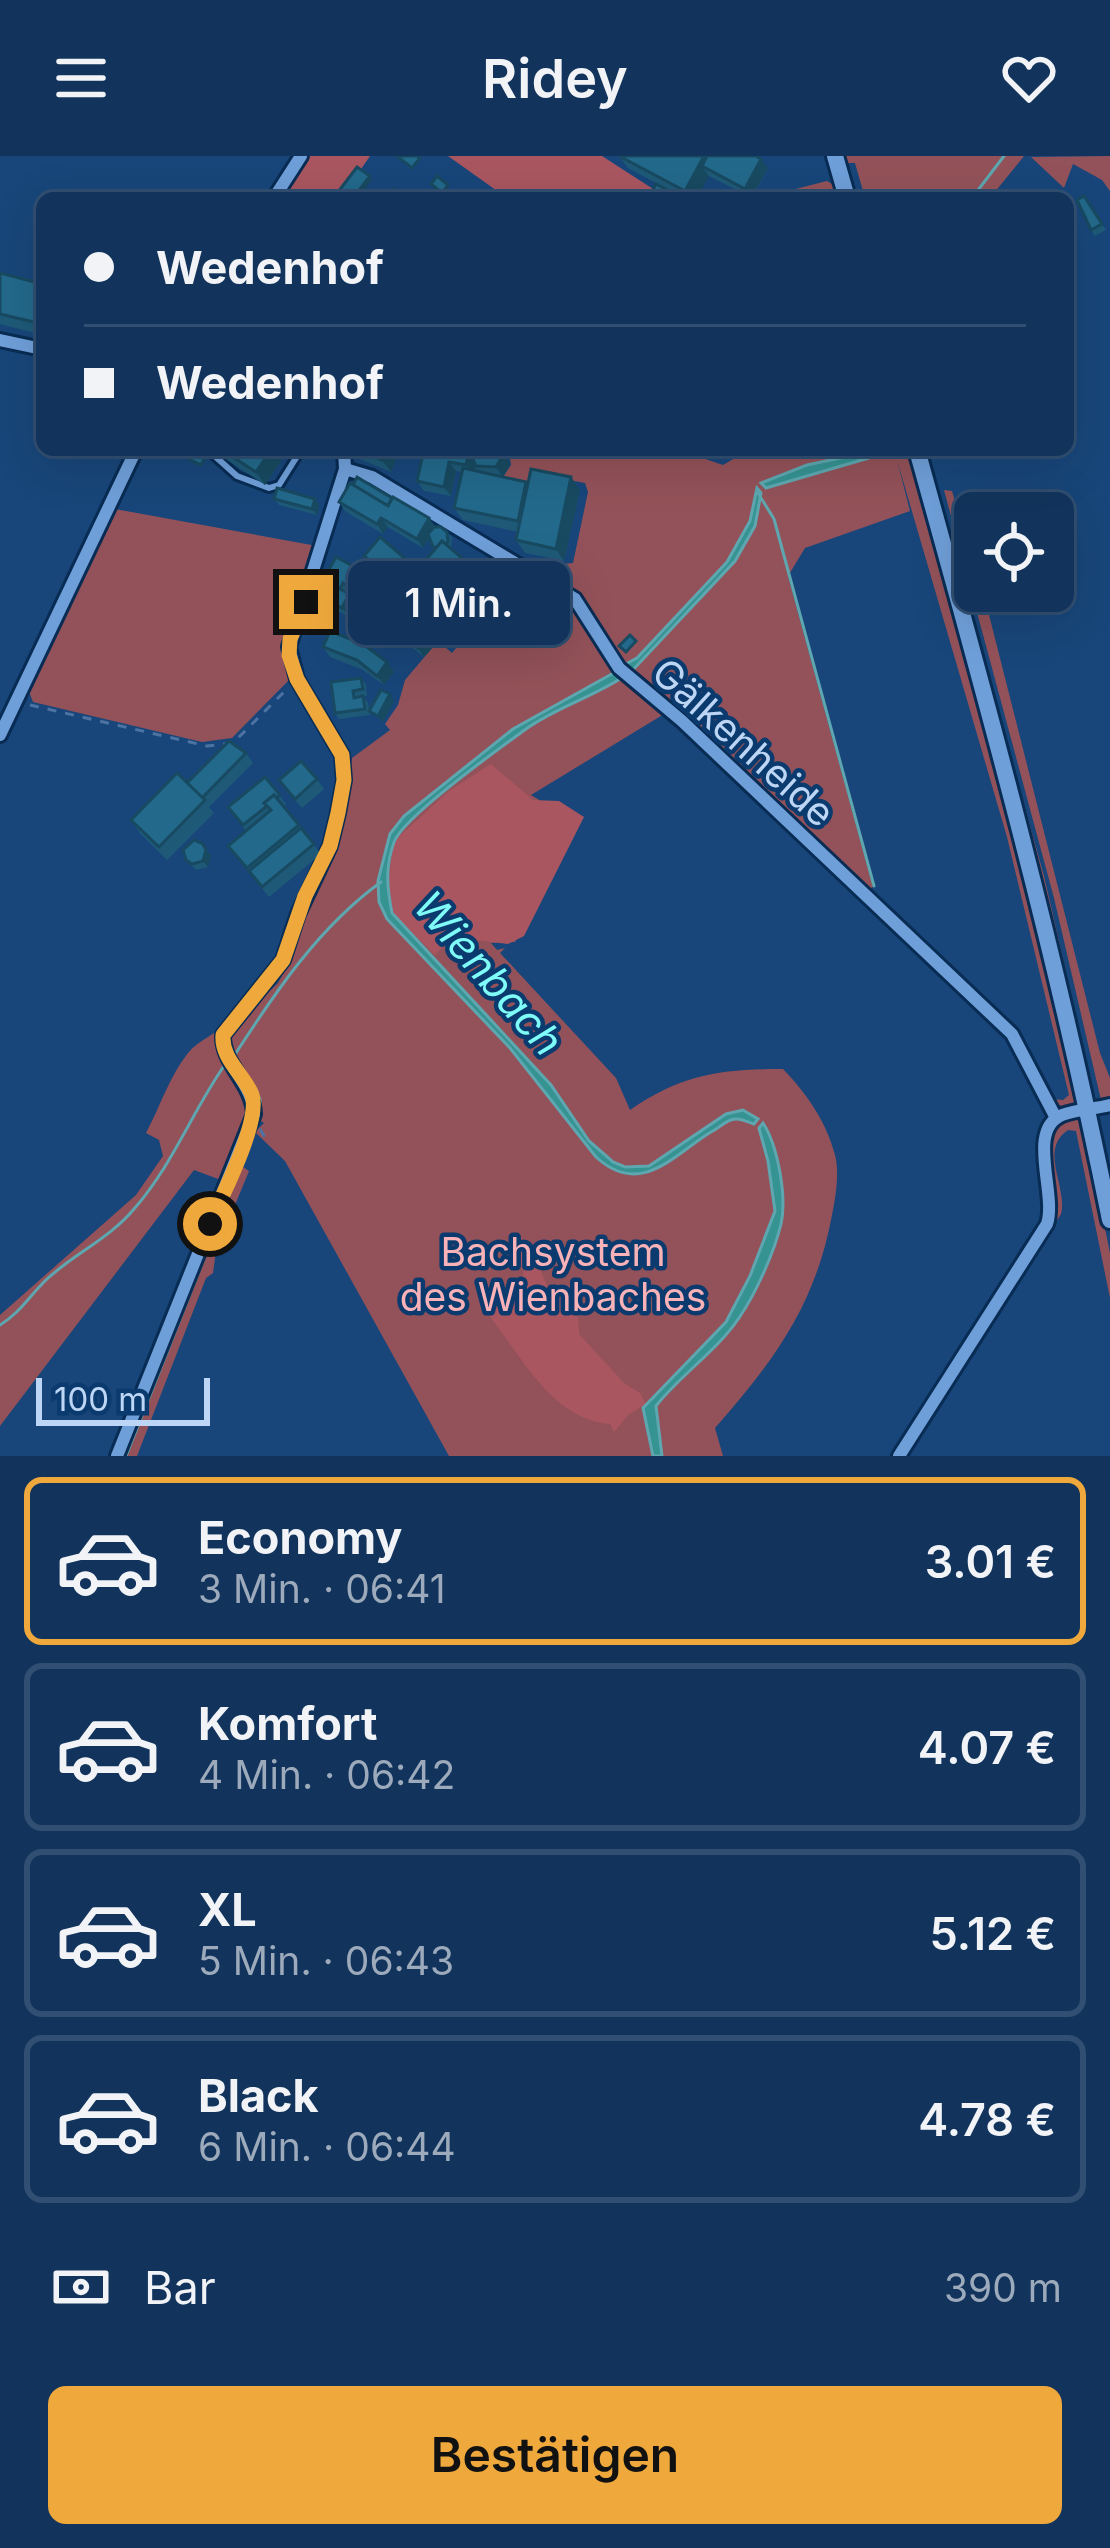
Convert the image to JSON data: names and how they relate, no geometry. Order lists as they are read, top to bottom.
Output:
{
  "streets": {
    "street": ["Gälkenheide"]
  },
  "water": ["Wienbach"],
  "parks": ["Bachsystem des Wienbaches"],
  "scale_bar": "100 m",
  "page": {
    "header": "Ridey",
    "banner": ["Wedenhof", "Wedenhof"],
    "bubble": "1 Min.",
    "scale": "100 m",
    "list": [
      {
        "name": "Economy",
        "note": "3 Min. · 06:41",
        "value": "3.01 €"
      },
      {
        "name": "Komfort",
        "note": "4 Min. · 06:42",
        "value": "4.07 €"
      },
      {
        "name": "XL",
        "note": "5 Min. · 06:43",
        "value": "5.12 €"
      },
      {
        "name": "Black",
        "note": "6 Min. · 06:44",
        "value": "4.78 €"
      }
    ],
    "pay": ["Bar", "390 m"],
    "buttons": "Bestätigen"
  }
}
